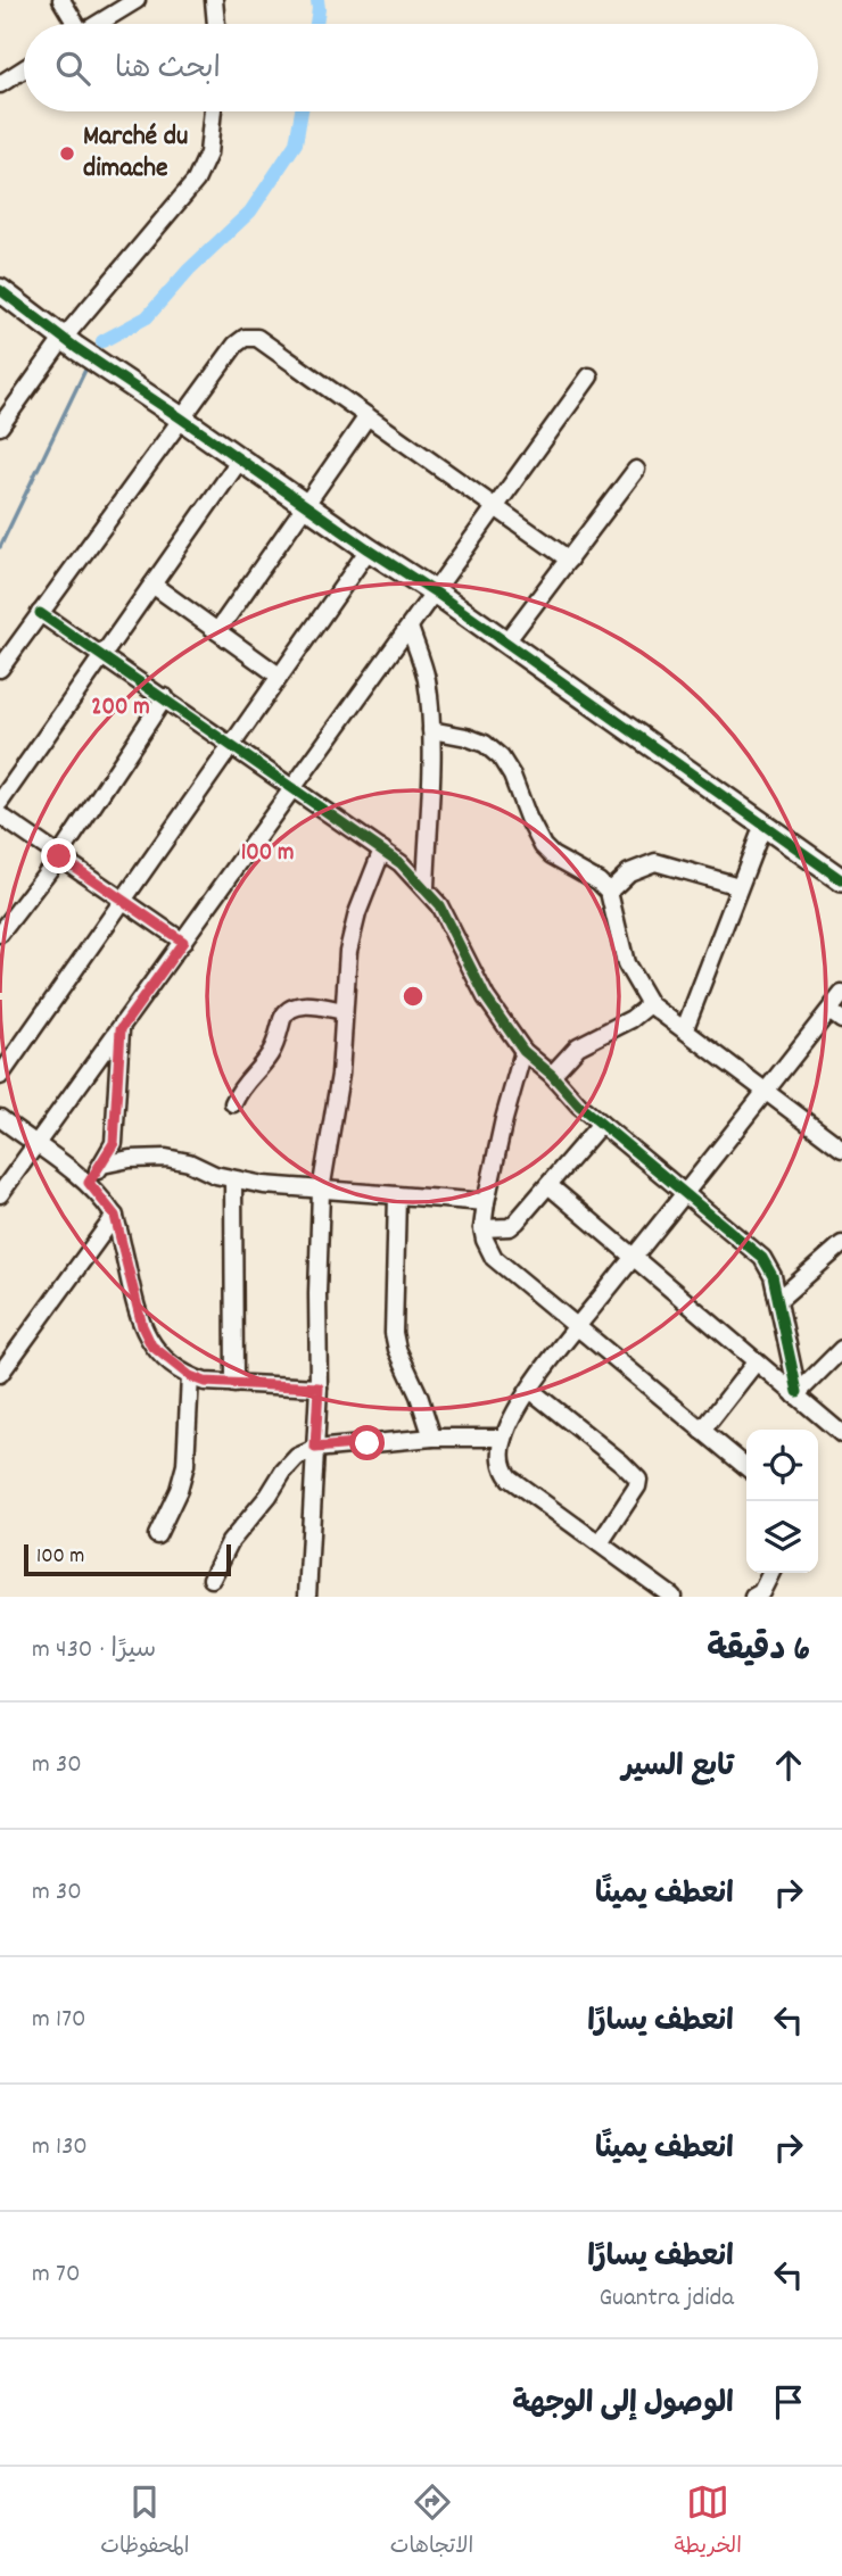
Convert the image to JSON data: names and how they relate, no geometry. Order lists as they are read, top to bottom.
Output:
{
  "places": ["Marché du dimache"],
  "scale_bar": "100 m",
  "page": {
    "search": "ابحث هنا",
    "scale": "100 m",
    "heading": ["6 دقيقة", "سيرًا · 430 m"],
    "list": [
      ["تابع السير", "30 m"],
      ["انعطف يمينًا", "30 m"],
      ["انعطف يسارًا", "170 m"],
      ["انعطف يمينًا", "130 m"],
      ["انعطف يسارًا", "Guantra jdida", "70 m"],
      "الوصول إلى الوجهة"
    ],
    "nav": ["الخريطة", "الاتجاهات", "المحفوظات"]
  },
  "rings": ["200 m", "100 m"]
}
